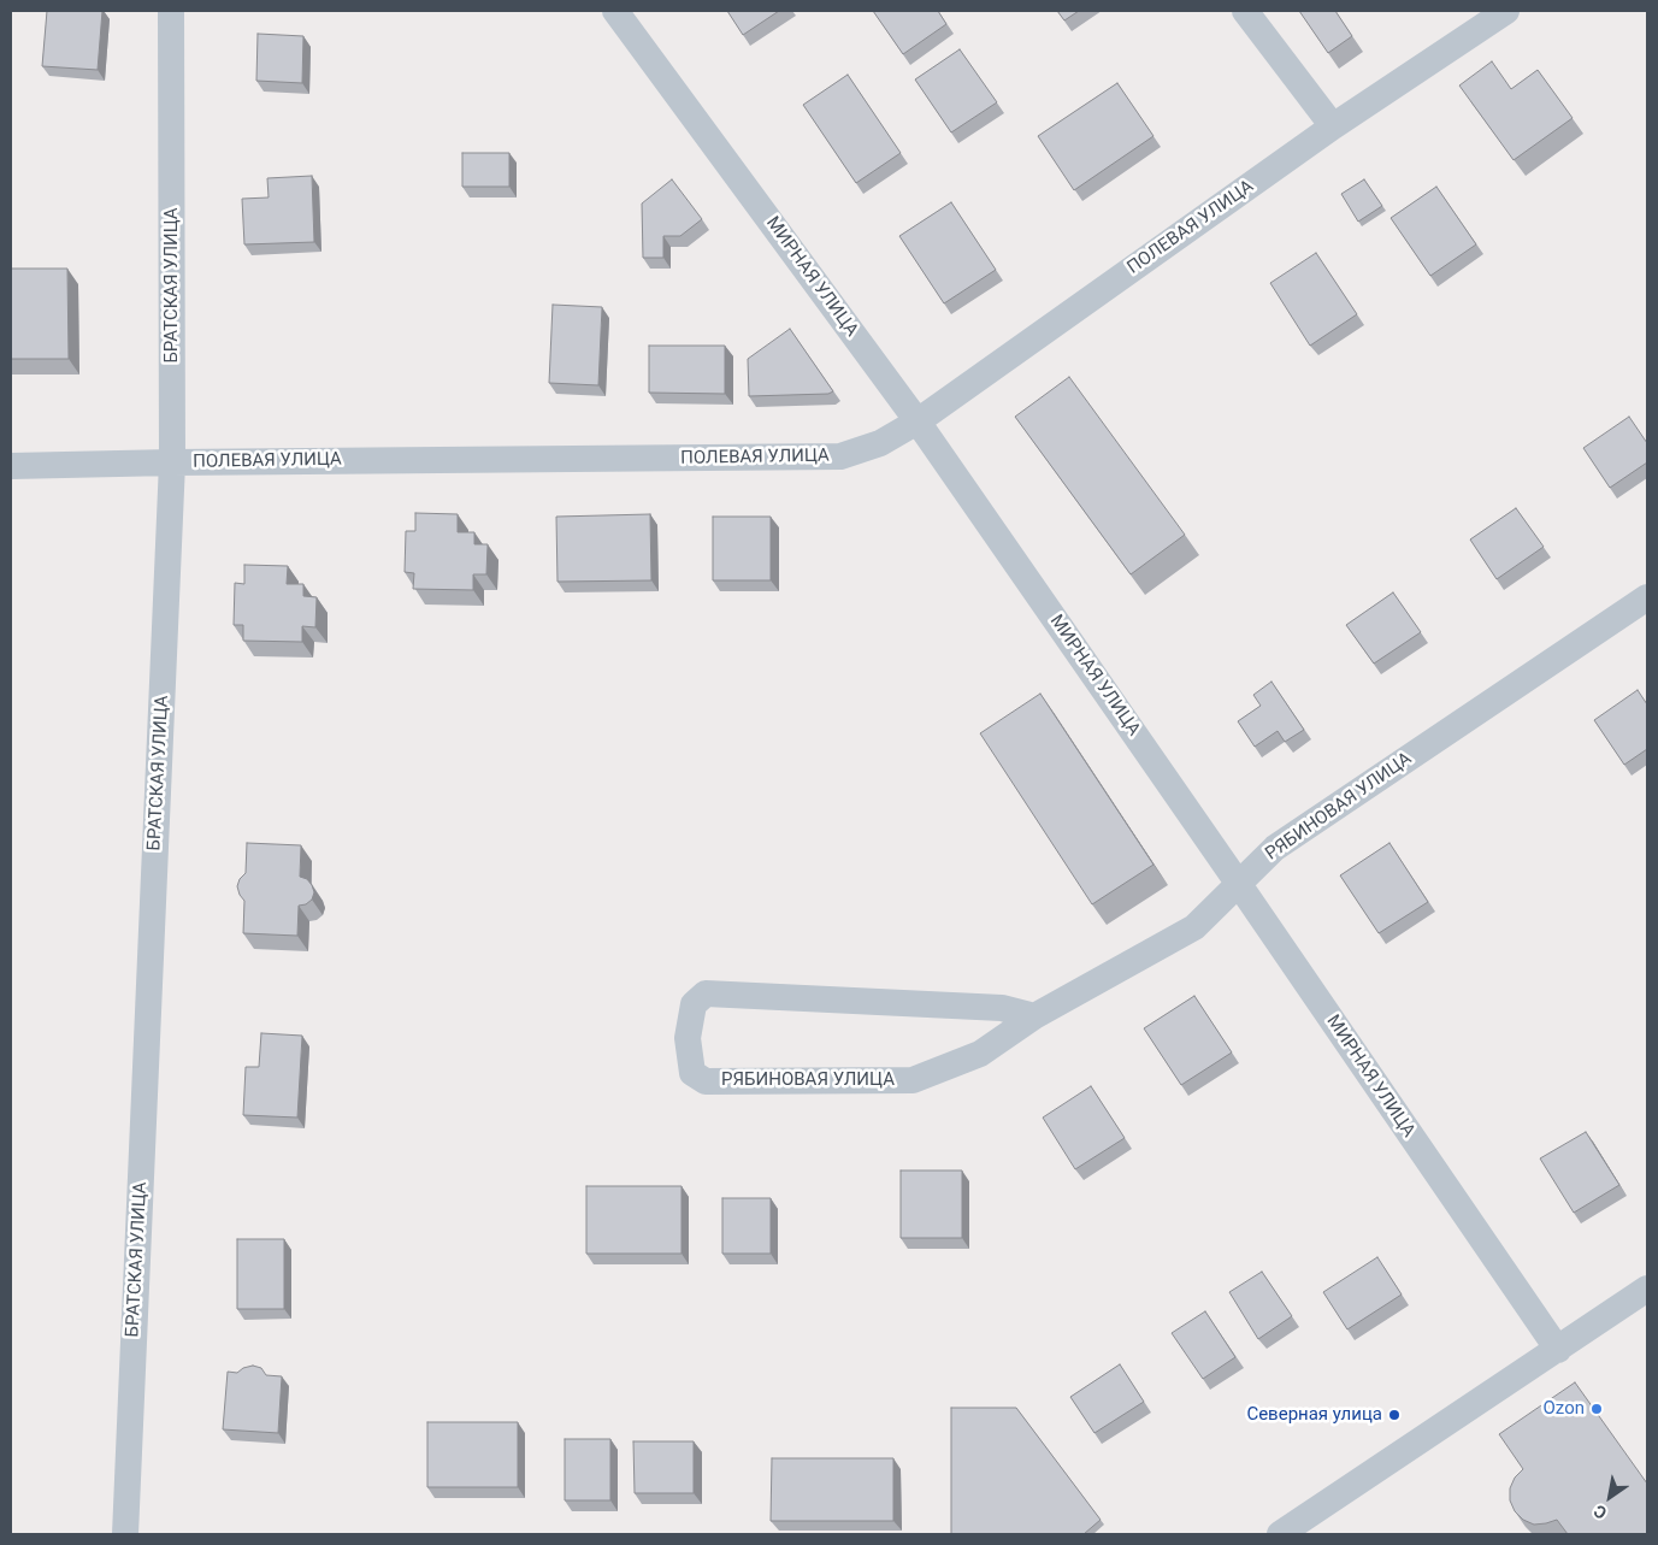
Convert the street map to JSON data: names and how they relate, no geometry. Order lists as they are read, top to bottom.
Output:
{
  "streets": {
    "street": [
      "ПОЛЕВАЯ УЛИЦА",
      "МИРНАЯ УЛИЦА",
      "БРАТСКАЯ УЛИЦА",
      "РЯБИНОВАЯ УЛИЦА"
    ]
  },
  "crossings": [
    ["ПОЛЕВАЯ УЛИЦА", "МИРНАЯ УЛИЦА"],
    ["ПОЛЕВАЯ УЛИЦА", "БРАТСКАЯ УЛИЦА"],
    ["МИРНАЯ УЛИЦА", "РЯБИНОВАЯ УЛИЦА"]
  ],
  "places": ["Ozon", "Северная улица"],
  "north": "bottom left"
}
